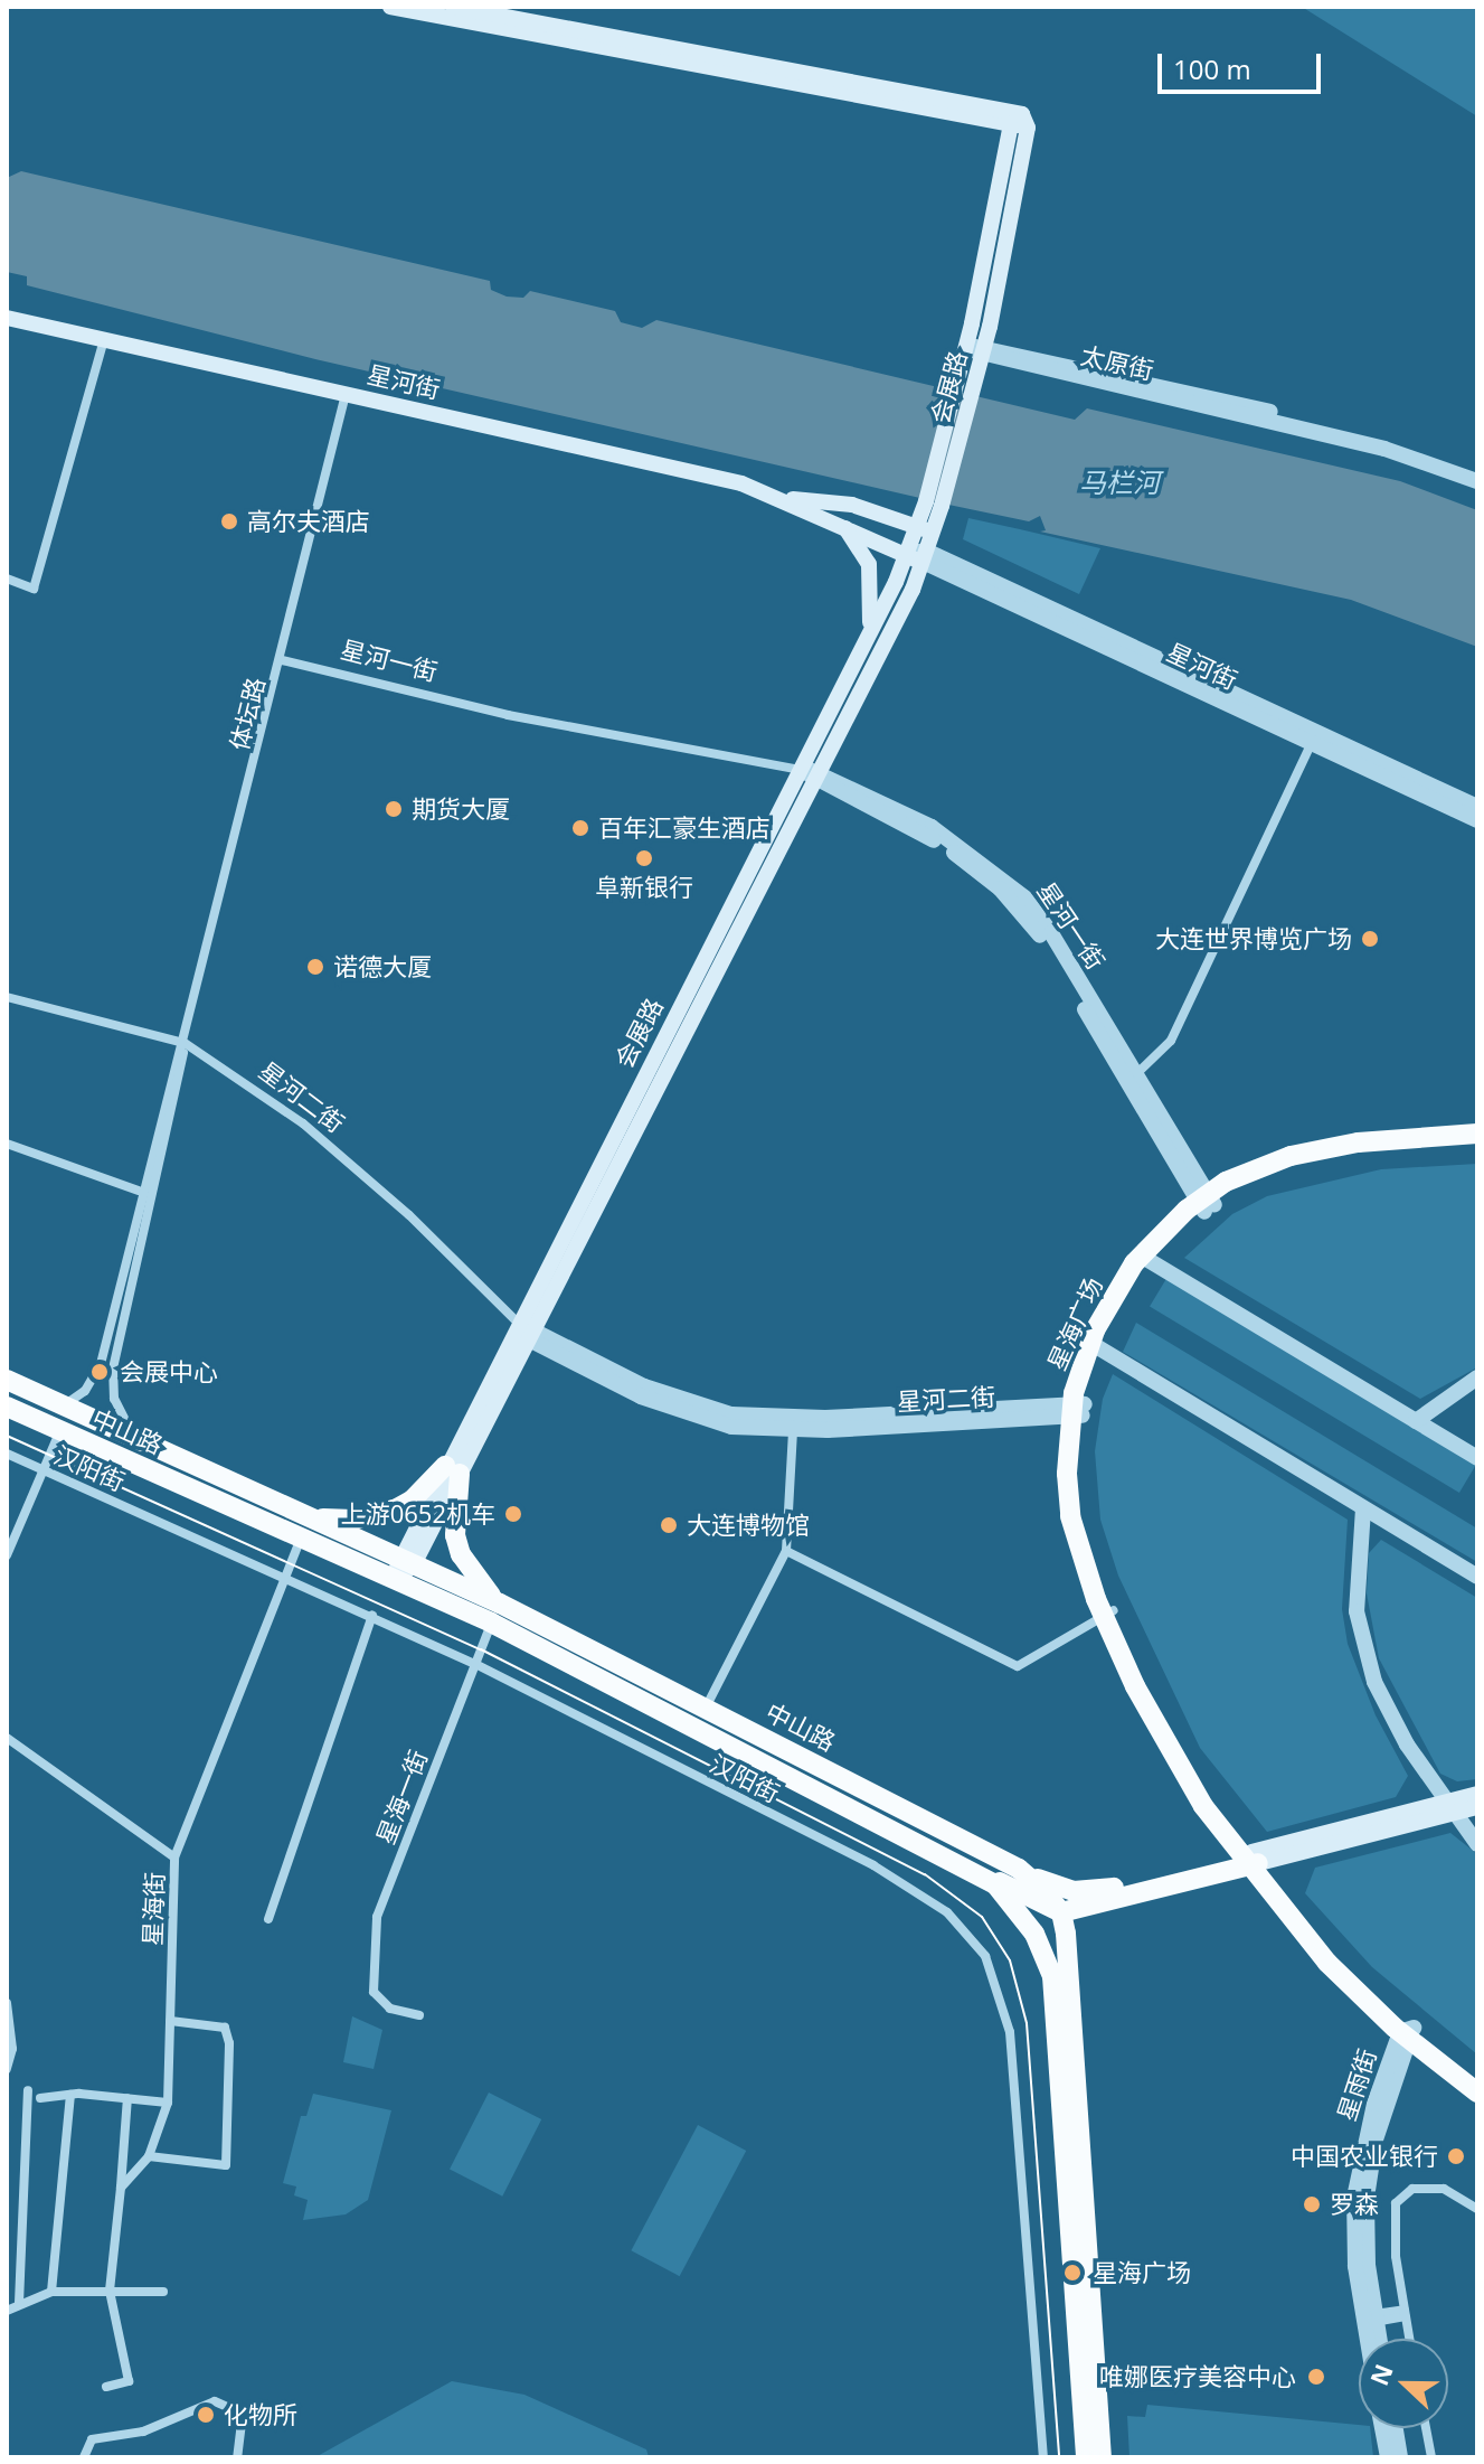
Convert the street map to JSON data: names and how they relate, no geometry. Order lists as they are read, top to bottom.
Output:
{
  "streets": {
    "highway": ["星海广场", "中山路"],
    "main road": ["星河街", "会展路"],
    "street": [
      "太原街",
      "星河一街",
      "体坛路",
      "星河二街",
      "汉阳街",
      "星海一街",
      "星海街",
      "星雨街"
    ]
  },
  "crossings": [
    ["太原街", "会展路"],
    ["星河街", "会展路"],
    ["星河街", "体坛路"],
    ["会展路", "星河一街"],
    ["会展路", "星河二街"],
    ["会展路", "中山路"],
    ["星河一街", "体坛路"],
    ["星河一街", "星海广场"],
    ["体坛路", "星河二街"],
    ["体坛路", "中山路"],
    ["星河二街", "星海广场"],
    ["星海广场", "星雨街"],
    ["中山路", "星海一街"],
    ["中山路", "星海街"],
    ["汉阳街", "星海一街"],
    ["汉阳街", "星海街"]
  ],
  "water": ["马栏河"],
  "places": [
    "高尔夫酒店",
    "期货大厦",
    "百年汇豪生酒店",
    "阜新银行",
    "大连世界博览广场",
    "诺德大厦",
    "会展中心",
    "上游0652机车",
    "大连博物馆",
    "中国农业银行",
    "罗森",
    "星海广场",
    "唯娜医疗美容中心",
    "化物所"
  ],
  "scale_bar": "100 m",
  "north": "left"
}
